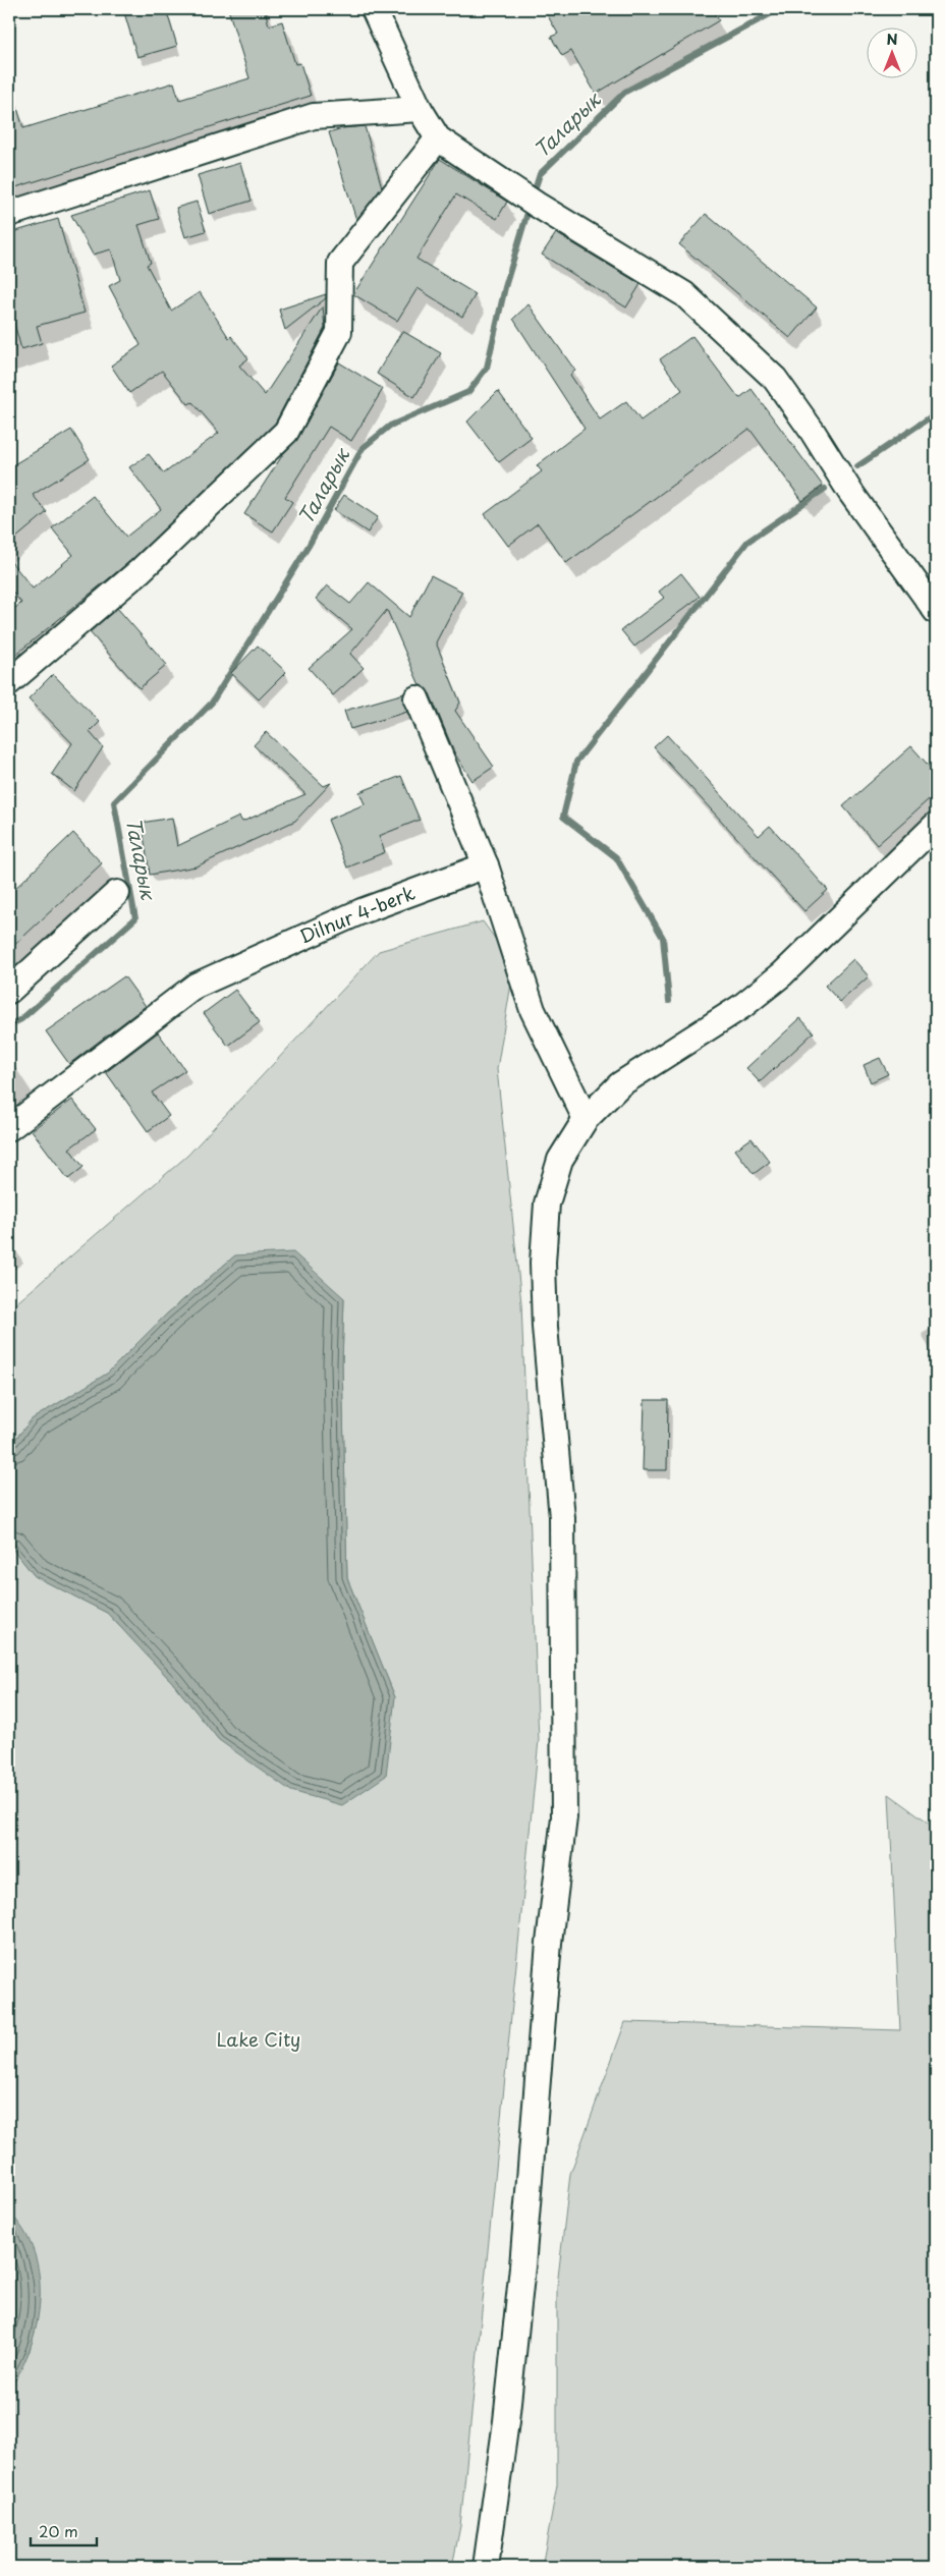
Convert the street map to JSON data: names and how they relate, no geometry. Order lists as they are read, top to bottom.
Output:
{
  "streets": {
    "street": ["Dilnur 4-berk"]
  },
  "water": ["Таларык"],
  "parks": ["Lake City"],
  "scale_bar": "20 m",
  "north": "top"
}
